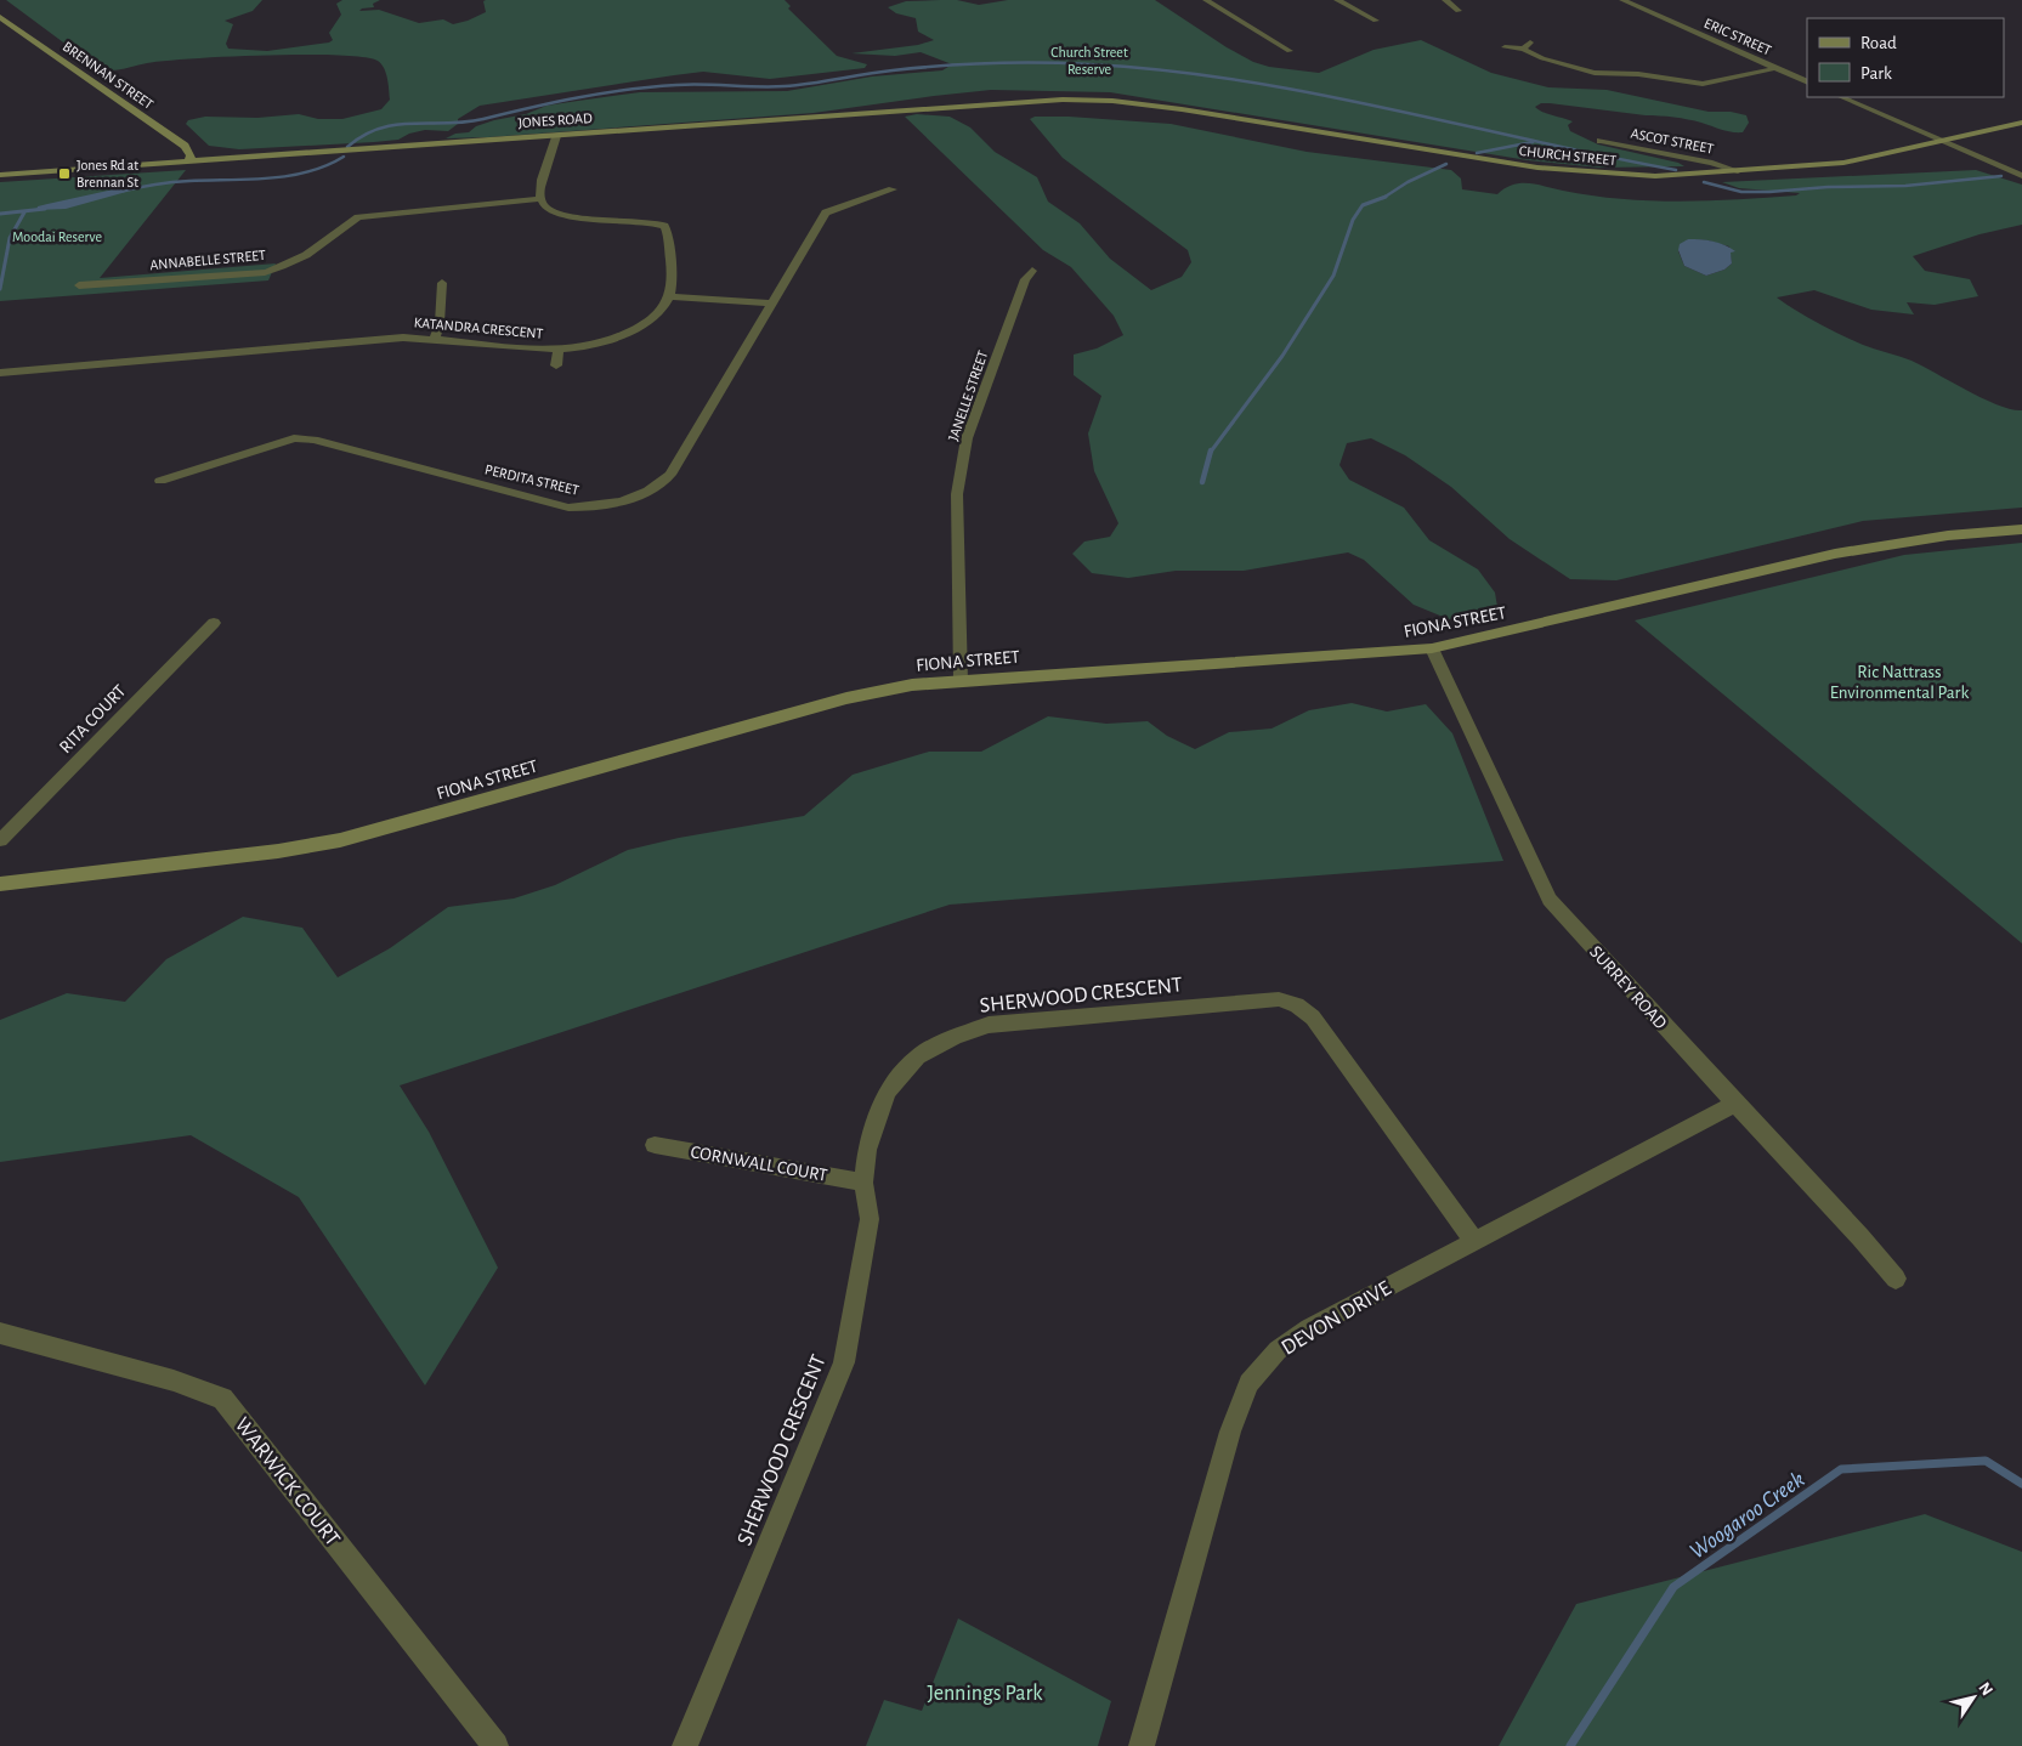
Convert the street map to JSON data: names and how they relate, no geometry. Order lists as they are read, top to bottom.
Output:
{
  "streets": {
    "street": [
      "ERIC STREET",
      "BRENNAN STREET",
      "JONES ROAD",
      "ASCOT STREET",
      "CHURCH STREET",
      "ANNABELLE STREET",
      "KATANDRA CRESCENT",
      "JANELLE STREET",
      "PERDITA STREET",
      "FIONA STREET",
      "RITA COURT",
      "SURREY ROAD",
      "SHERWOOD CRESCENT",
      "CORNWALL COURT",
      "DEVON DRIVE",
      "WARWICK COURT"
    ]
  },
  "crossings": [
    ["BRENNAN STREET", "JONES ROAD"],
    ["JONES ROAD", "CHURCH STREET"],
    ["ASCOT STREET", "CHURCH STREET"],
    ["JANELLE STREET", "FIONA STREET"],
    ["FIONA STREET", "SURREY ROAD"],
    ["SURREY ROAD", "DEVON DRIVE"],
    ["SHERWOOD CRESCENT", "CORNWALL COURT"],
    ["SHERWOOD CRESCENT", "DEVON DRIVE"]
  ],
  "water": ["Woogaroo Creek"],
  "parks": [
    "Church Street Reserve",
    "Moodai Reserve",
    "Ric Nattrass Environmental Park",
    "Jennings Park"
  ],
  "places": {
    "transit": ["Jones Rd at Brennan St"]
  },
  "legend": ["Road", "Park"],
  "north": "top right"
}
